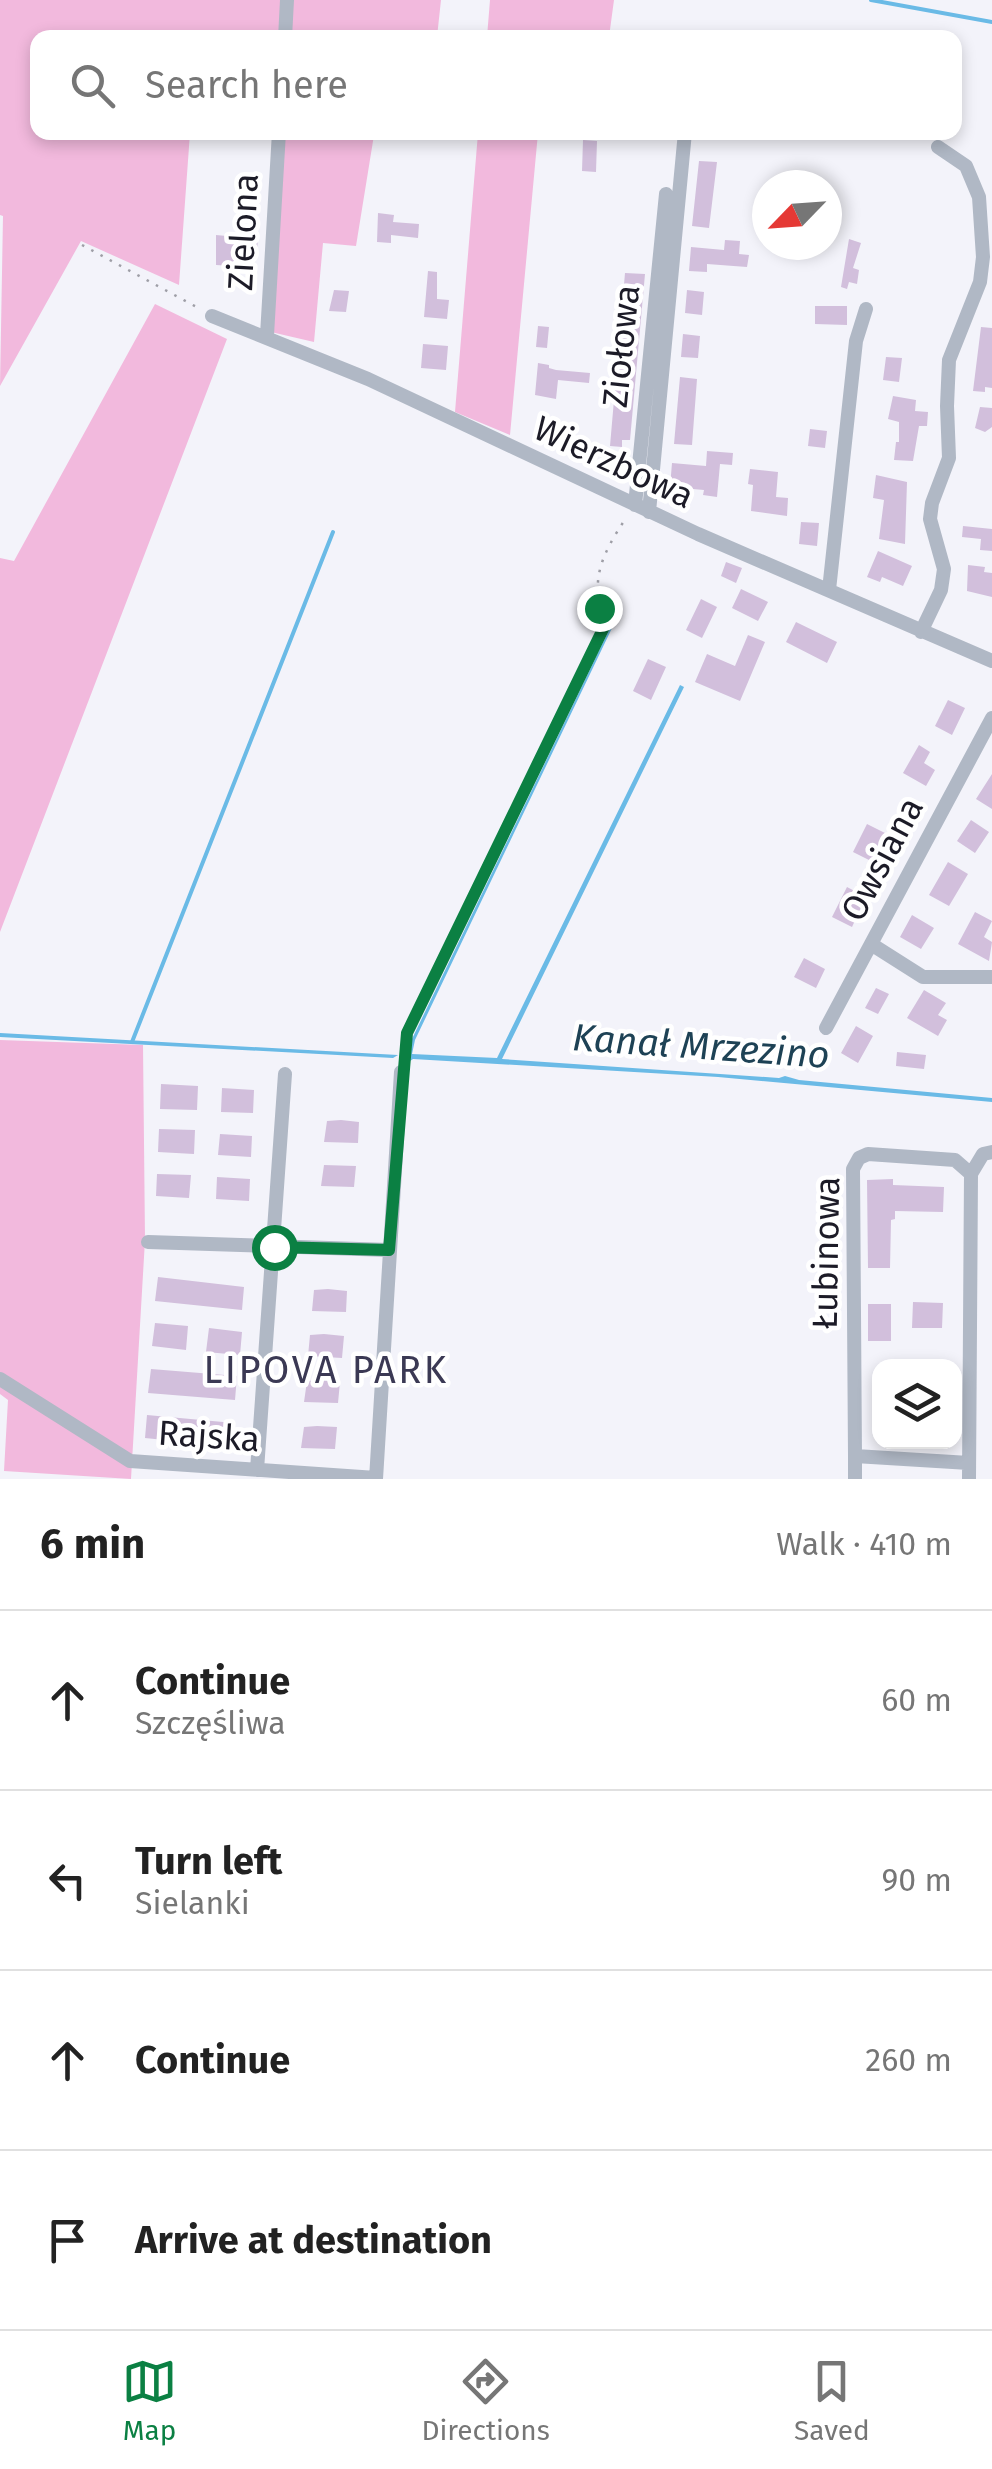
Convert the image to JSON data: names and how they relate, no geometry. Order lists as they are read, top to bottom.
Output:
{
  "streets": {
    "street": [
      "Zielona",
      "Ziołowa",
      "Wierzbowa",
      "Owsiana",
      "Łubinowa",
      "Rajska"
    ]
  },
  "crossings": [
    ["Zielona", "Wierzbowa"],
    ["Ziołowa", "Wierzbowa"]
  ],
  "districts": ["LIPOVA PARK"],
  "water": ["Kanał Mrzezino"],
  "north": "bottom left",
  "page": {
    "search": "Search here",
    "heading": ["6 min", "Walk · 410 m"],
    "list": [
      ["Continue", "Szczęśliwa", "60 m"],
      ["Turn left", "Sielanki", "90 m"],
      ["Continue", "260 m"],
      "Arrive at destination"
    ],
    "nav": ["Map", "Directions", "Saved"]
  }
}
